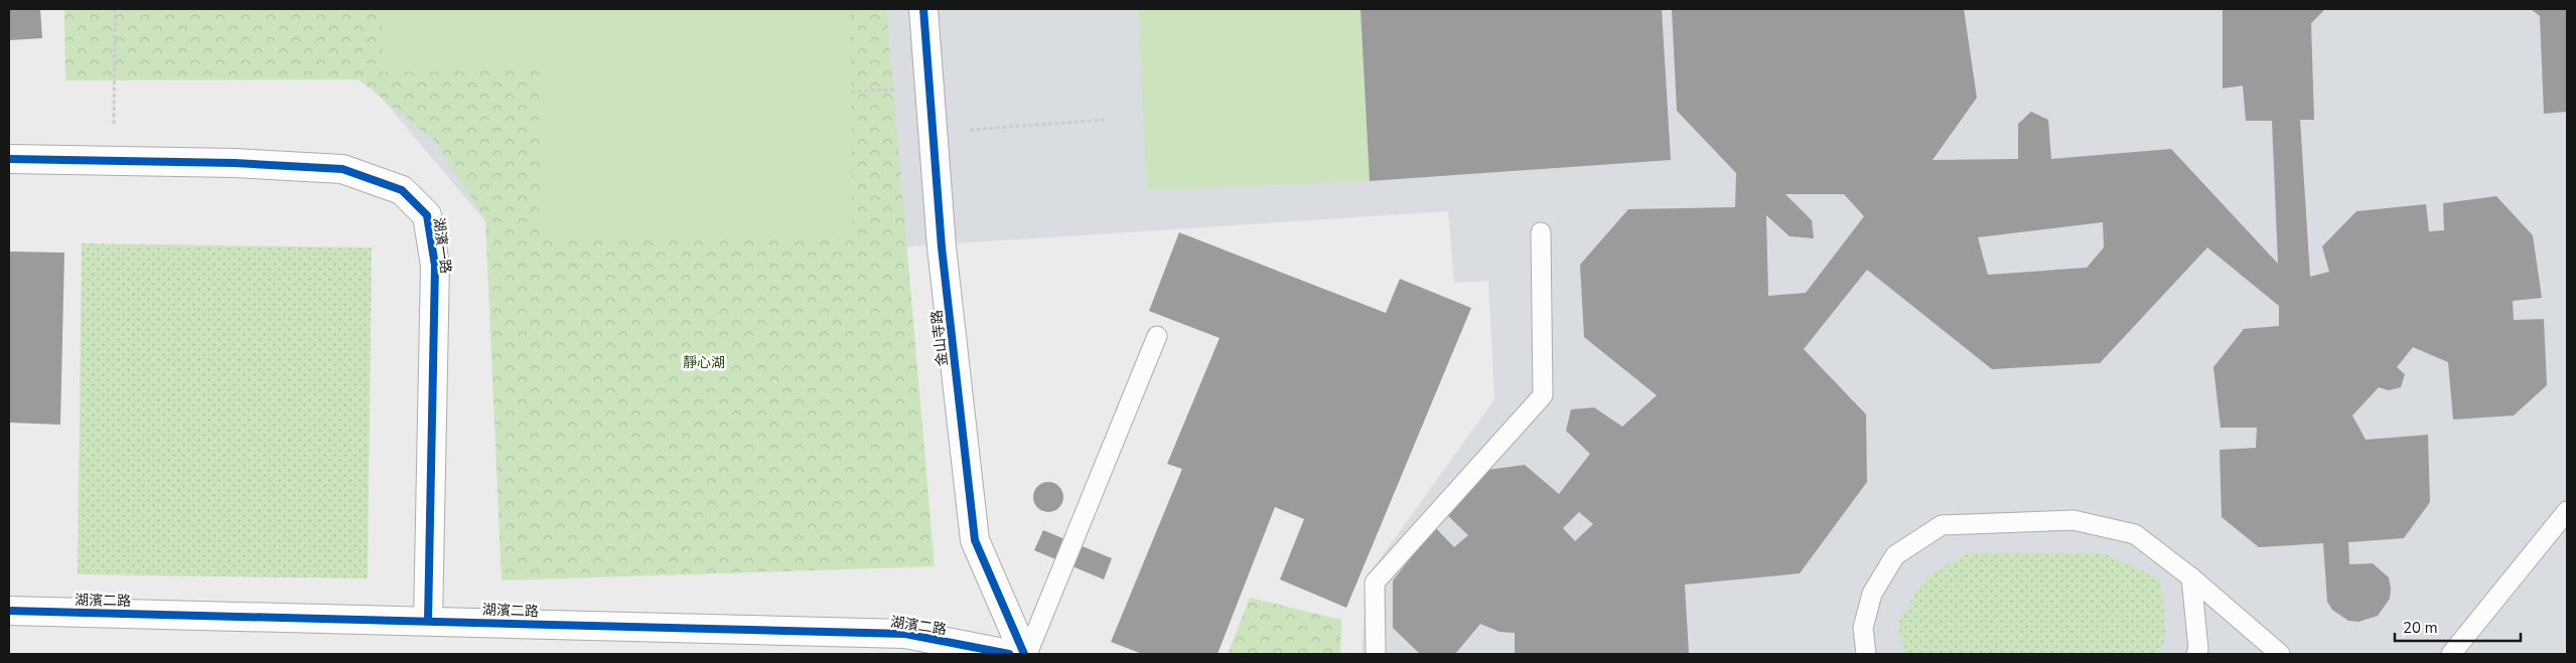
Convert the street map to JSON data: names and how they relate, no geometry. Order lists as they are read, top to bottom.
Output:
{
  "streets": {
    "street": ["湖濱一路", "金山寺路", "湖濱二路"]
  },
  "crossings": [
    ["湖濱一路", "湖濱二路"]
  ],
  "parks": ["靜心湖"],
  "scale_bar": "20 m"
}
